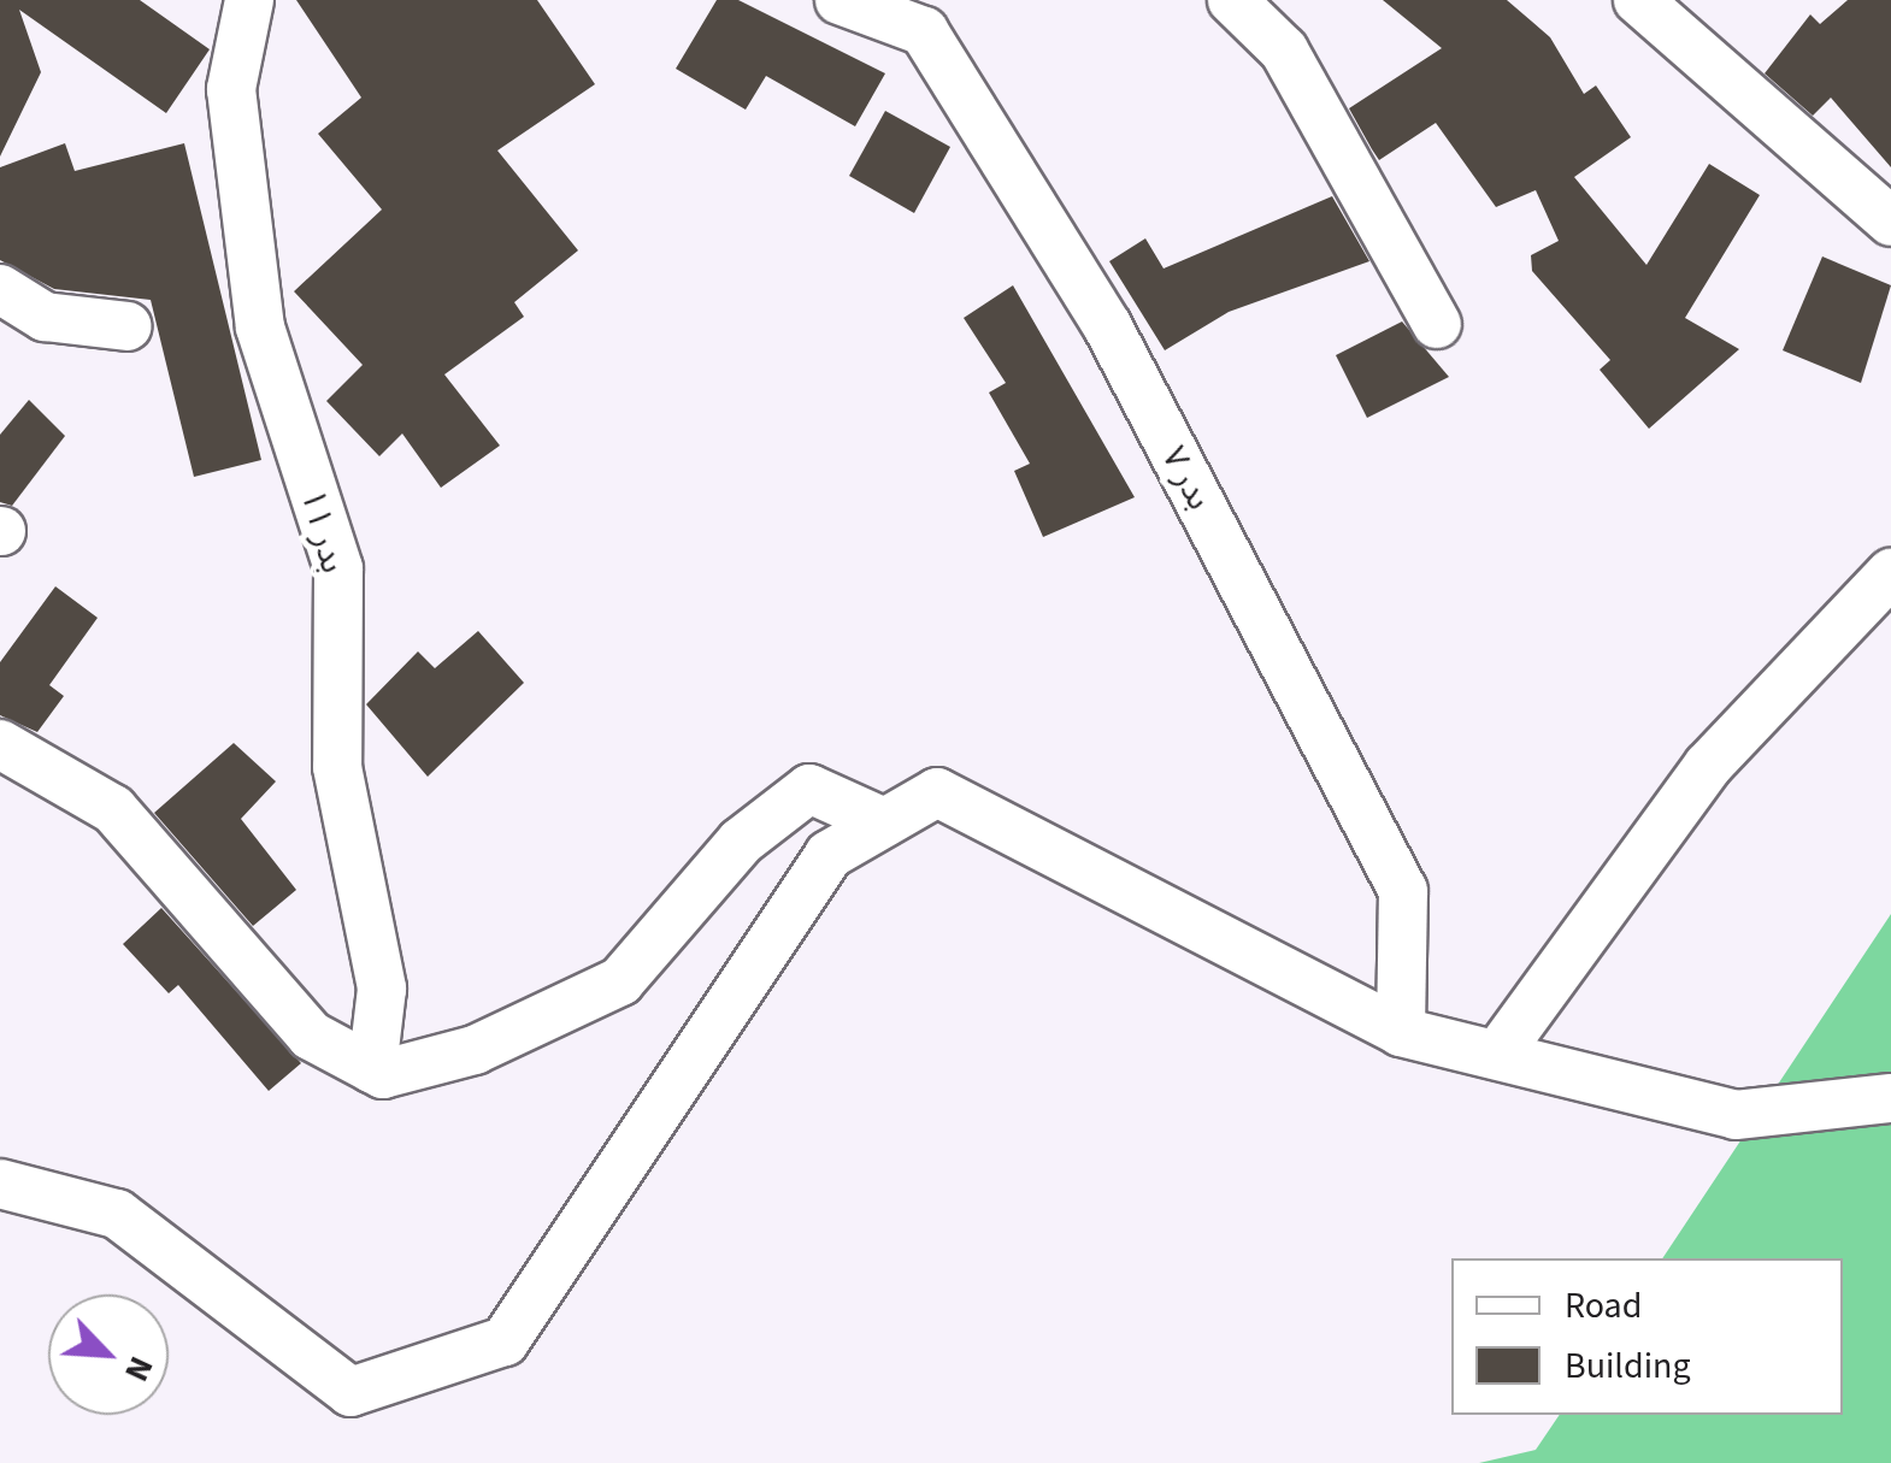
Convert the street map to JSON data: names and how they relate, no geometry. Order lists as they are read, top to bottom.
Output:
{
  "streets": {
    "street": ["بدر ۷", "بدر ۱۱"]
  },
  "legend": ["Road", "Building"],
  "north": "bottom right"
}
